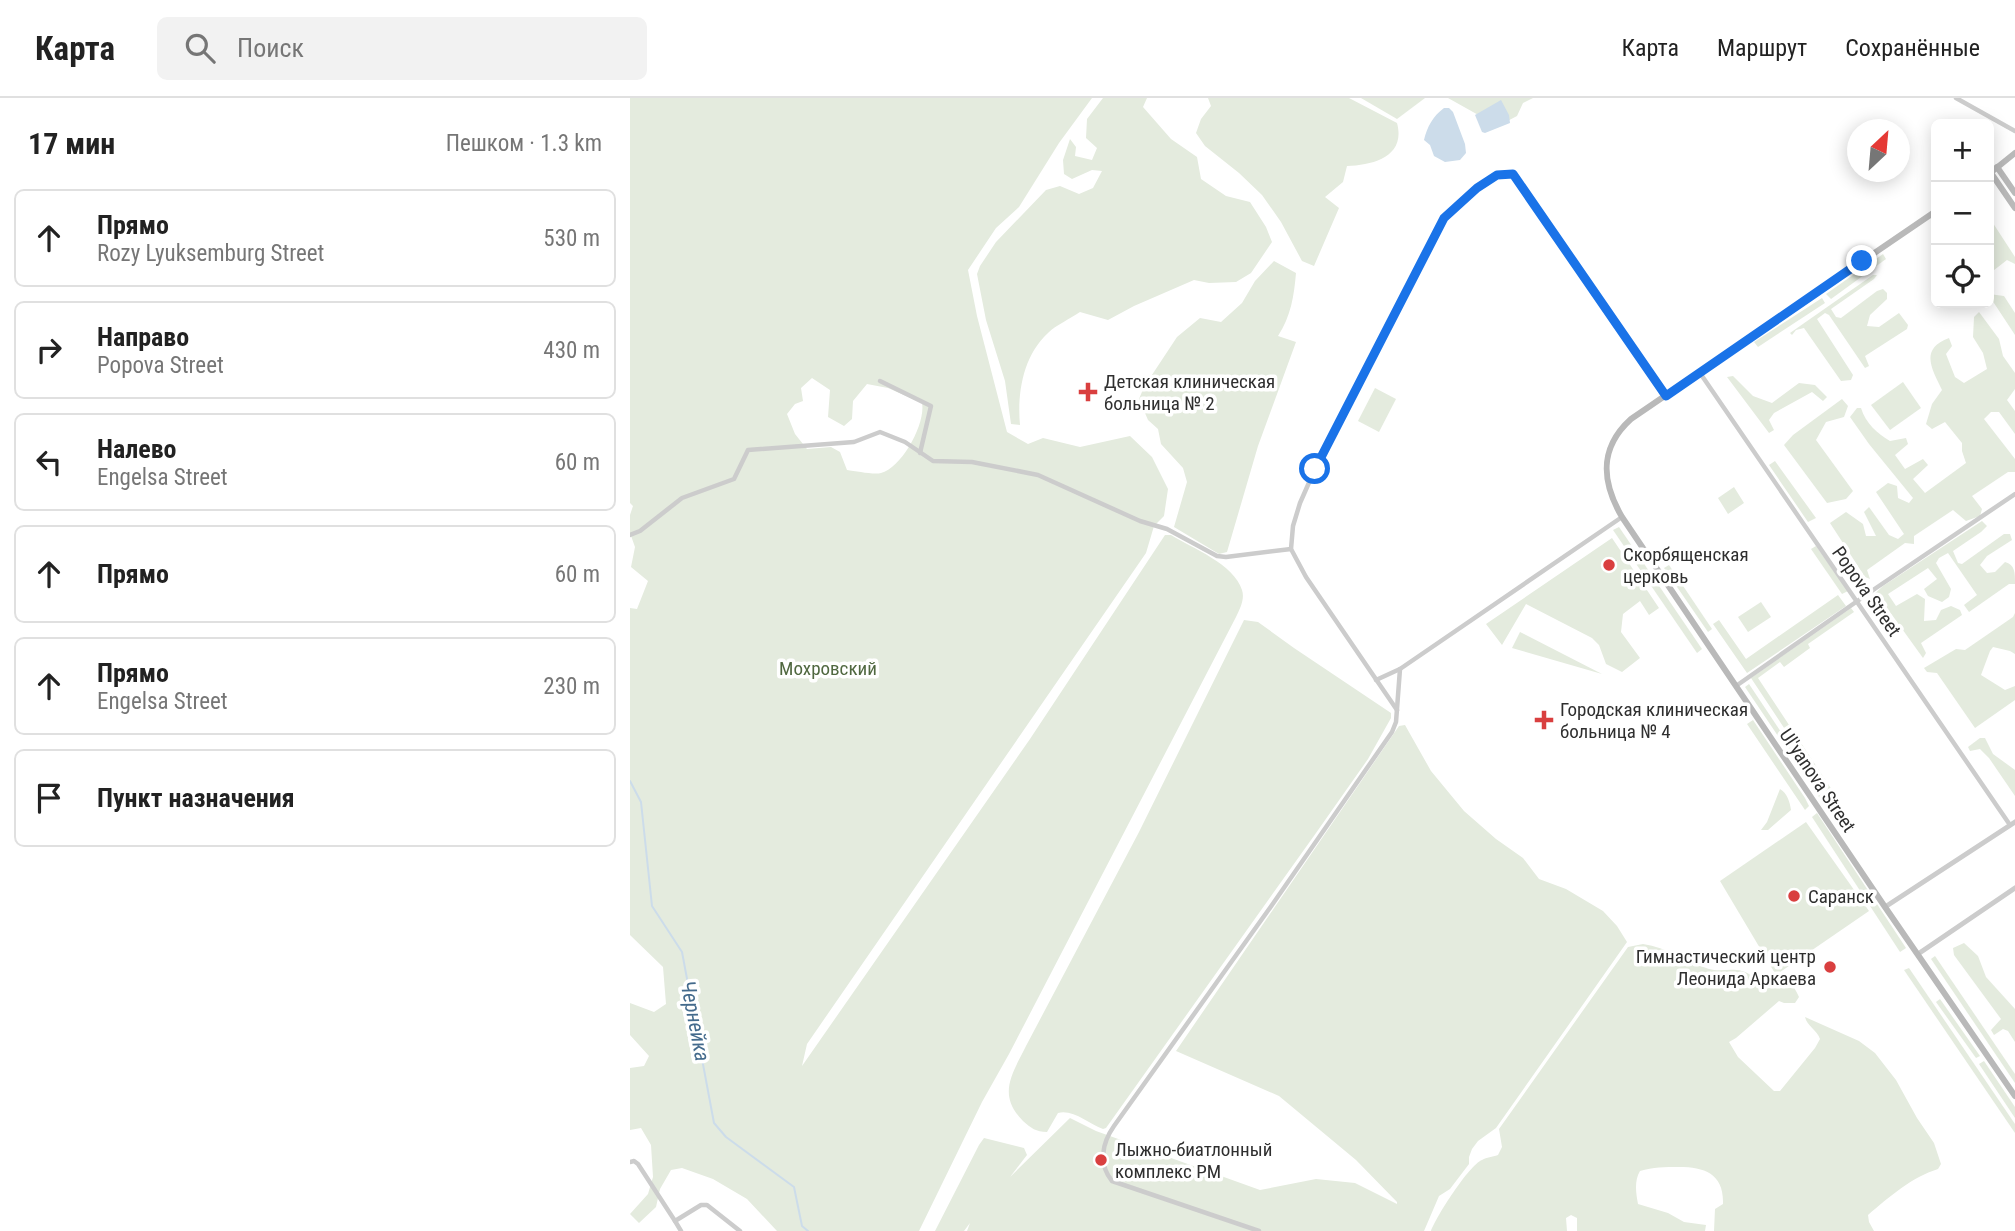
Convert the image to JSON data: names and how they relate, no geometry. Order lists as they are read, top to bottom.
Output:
{
  "streets": {
    "main road": ["Ul'yanova Street"],
    "street": ["Popova Street"]
  },
  "water": ["Чернейка"],
  "parks": ["Мохровский"],
  "places": {
    "health": ["Детская клиническая больница № 2", "Городская клиническая больница № 4"],
    "other": [
      "Скорбященская церковь",
      "Саранск",
      "Гимнастический центр Леонида Аркаева",
      "Лыжно-биатлонный комплекс РМ"
    ]
  },
  "north": "top right",
  "page": {
    "header": "Карта",
    "search": "Поиск",
    "nav": ["Карта", "Маршрут", "Сохранённые"],
    "heading": ["17 мин", "Пешком · 1.3 km"],
    "map_buttons": ["+", "−"],
    "list": [
      ["Прямо", "Rozy Lyuksemburg Street", "530 m"],
      ["Направо", "Popova Street", "430 m"],
      ["Налево", "Engelsa Street", "60 m"],
      ["Прямо", "60 m"],
      ["Прямо", "Engelsa Street", "230 m"],
      "Пункт назначения"
    ]
  }
}
